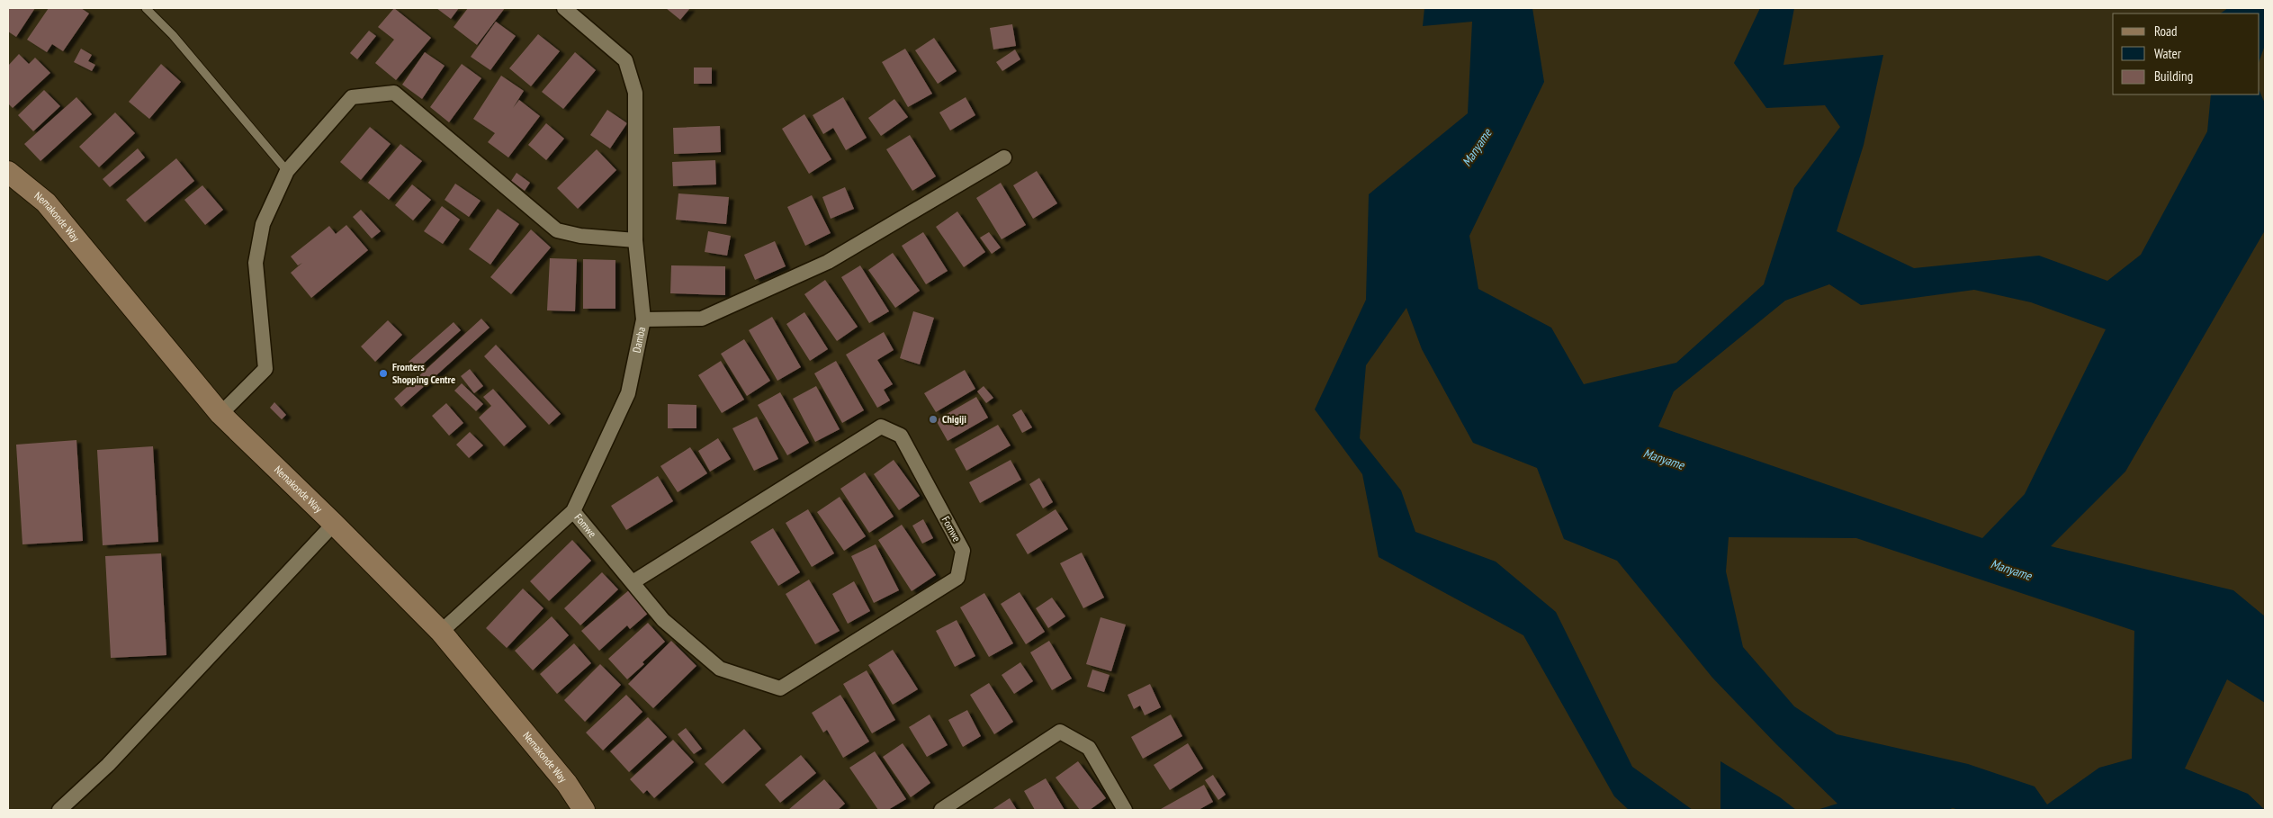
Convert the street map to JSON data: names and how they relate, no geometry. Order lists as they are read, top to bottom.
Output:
{
  "streets": {
    "street": ["Nemakonde Way", "Damba", "Fomwe"]
  },
  "crossings": [
    ["Nemakonde Way", "Damba"],
    ["Damba", "Fomwe"]
  ],
  "water": ["Manyame"],
  "places": ["Fronters Shopping Centre", "Chigiji"],
  "legend": ["Road", "Water", "Building"]
}
